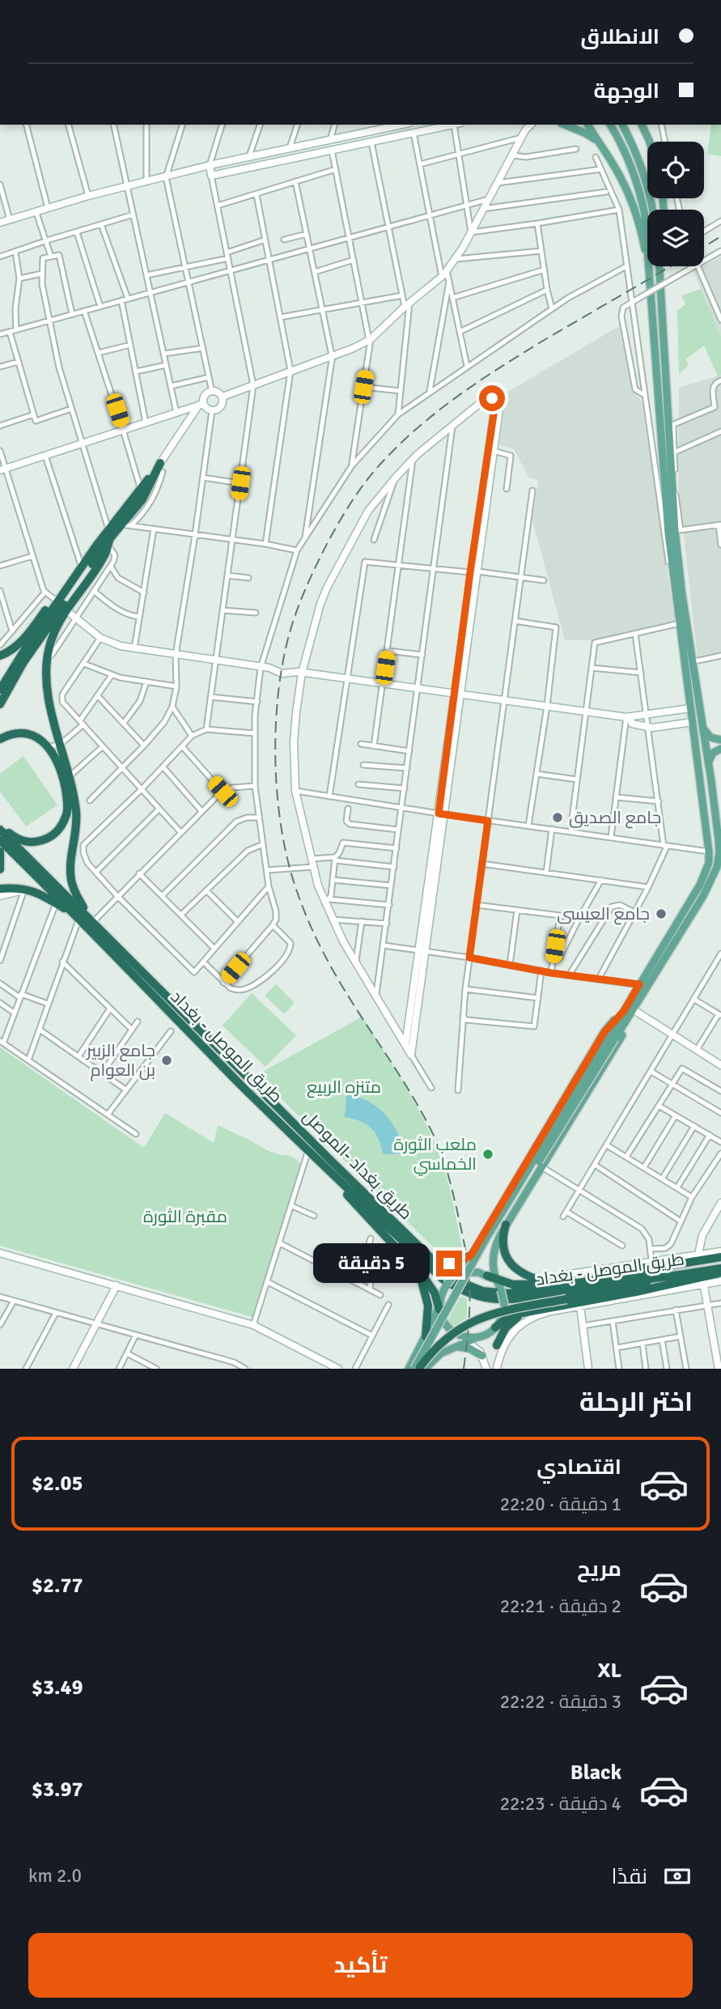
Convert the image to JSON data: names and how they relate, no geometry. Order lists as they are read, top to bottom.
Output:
{
  "streets": {
    "highway": ["طريق الموصل - بغداد", "طريق بغداد -الموصل"]
  },
  "crossings": [
    ["طريق الموصل - بغداد", "طريق بغداد -الموصل"]
  ],
  "parks": ["متنزه الربيع", "مقبرة الثورة"],
  "places": [
    "جامع الصديق",
    "جامع العيسى",
    "جامع الزبير بن العوام",
    "ملعب الثورة الخماسي"
  ],
  "page": {
    "banner": ["الانطلاق", "الوجهة"],
    "bubble": "5 دقيقة",
    "heading": "اختر الرحلة",
    "list": [
      {
        "name": "اقتصادي",
        "note": "1 دقيقة · 22:20",
        "value": "$2.05"
      },
      {
        "name": "مريح",
        "note": "2 دقيقة · 22:21",
        "value": "$2.77"
      },
      {
        "name": "XL",
        "note": "3 دقيقة · 22:22",
        "value": "$3.49"
      },
      {
        "name": "Black",
        "note": "4 دقيقة · 22:23",
        "value": "$3.97"
      }
    ],
    "pay": ["نقدًا", "2.0 km"],
    "buttons": "تأكيد"
  }
}
